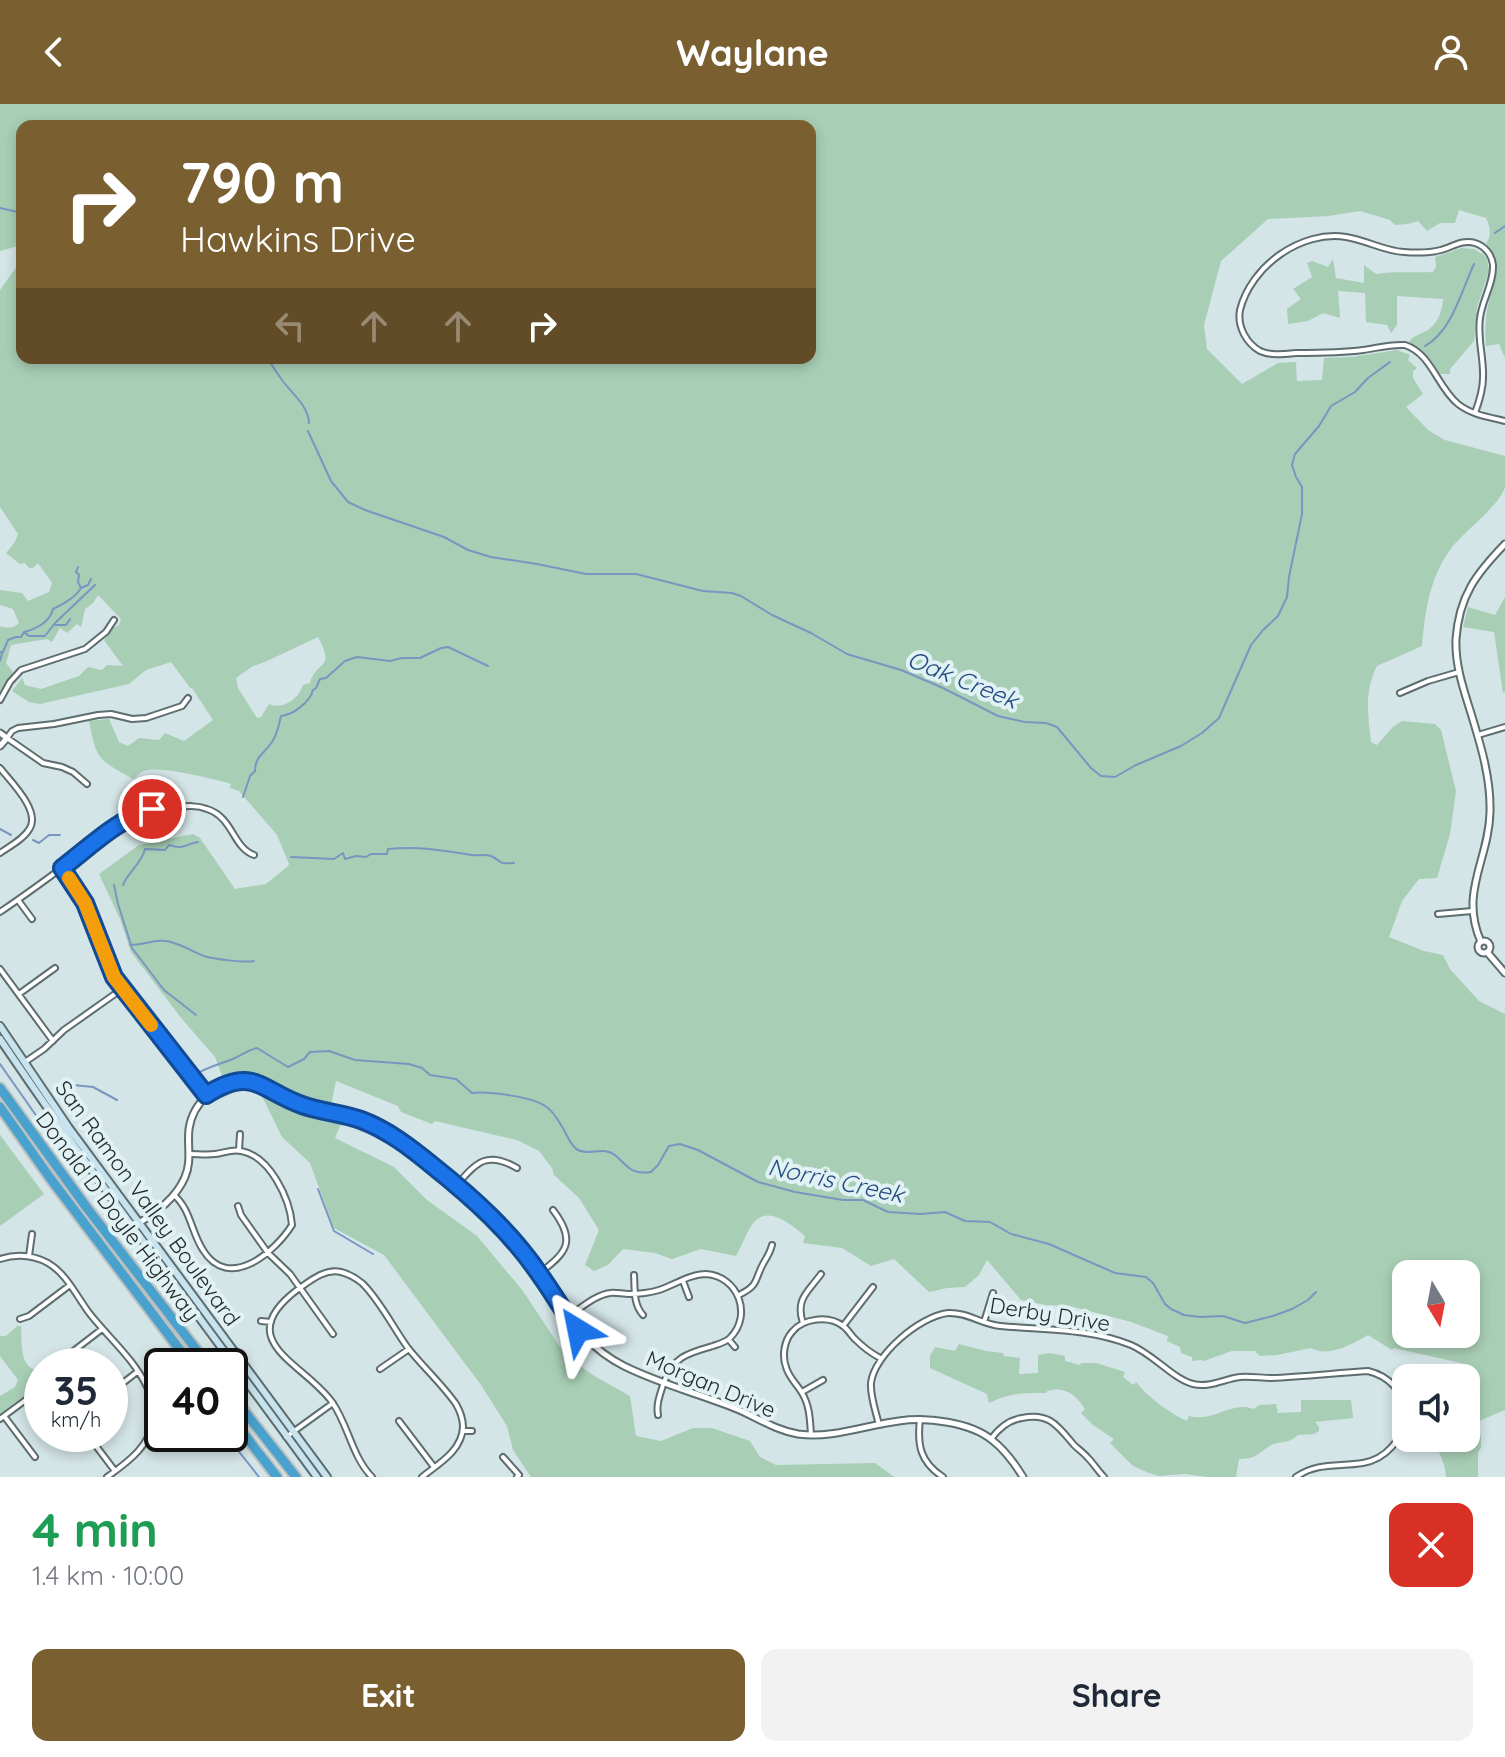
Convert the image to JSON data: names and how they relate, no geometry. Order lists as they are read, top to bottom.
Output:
{
  "streets": {
    "highway": ["Donald D Doyle Highway"],
    "main road": ["San Ramon Valley Boulevard"],
    "street": ["Derby Drive", "Morgan Drive"]
  },
  "water": ["Oak Creek", "Norris Creek"],
  "north": "bottom",
  "page": {
    "header": "Waylane",
    "turn": ["790 m", "Hawkins Drive"],
    "speed": "35 km/h",
    "limit": "40",
    "heading": ["4 min", "1.4 km · 10:00"],
    "buttons": ["Exit", "Share"]
  }
}
